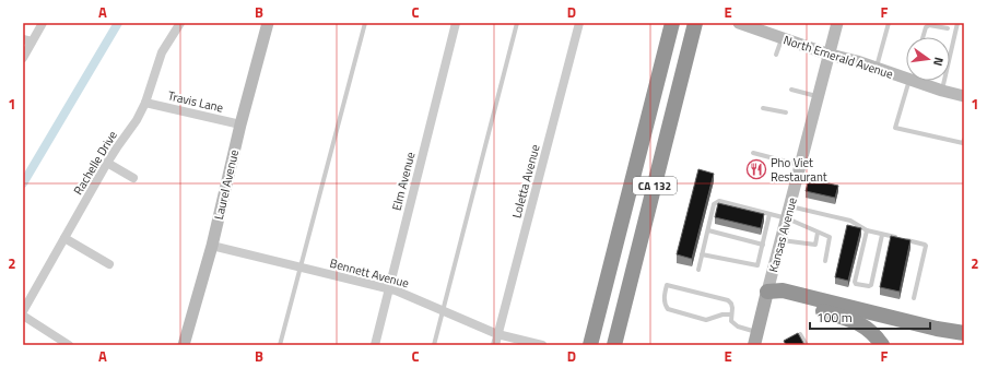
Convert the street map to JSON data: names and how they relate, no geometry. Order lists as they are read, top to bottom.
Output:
{
  "streets": {
    "highway": ["CA 132"],
    "main road": ["Kansas Avenue"],
    "street": [
      "North Emerald Avenue",
      "Travis Lane",
      "Rachelle Drive",
      "Elm Avenue",
      "Loletta Avenue",
      "Laurel Avenue",
      "Bennett Avenue"
    ]
  },
  "crossings": [
    ["North Emerald Avenue", "Kansas Avenue"],
    ["Travis Lane", "Rachelle Drive"],
    ["Travis Lane", "Laurel Avenue"],
    ["Elm Avenue", "Bennett Avenue"],
    ["Loletta Avenue", "Bennett Avenue"],
    ["Laurel Avenue", "Bennett Avenue"]
  ],
  "places": {
    "restaurant": ["Pho Viet Restaurant"]
  },
  "scale_bar": "100 m",
  "north": "right",
  "grid": {
    "columns": [
      "A",
      "B",
      "C",
      "D",
      "E",
      "F"
    ],
    "rows": ["1", "2"]
  }
}
